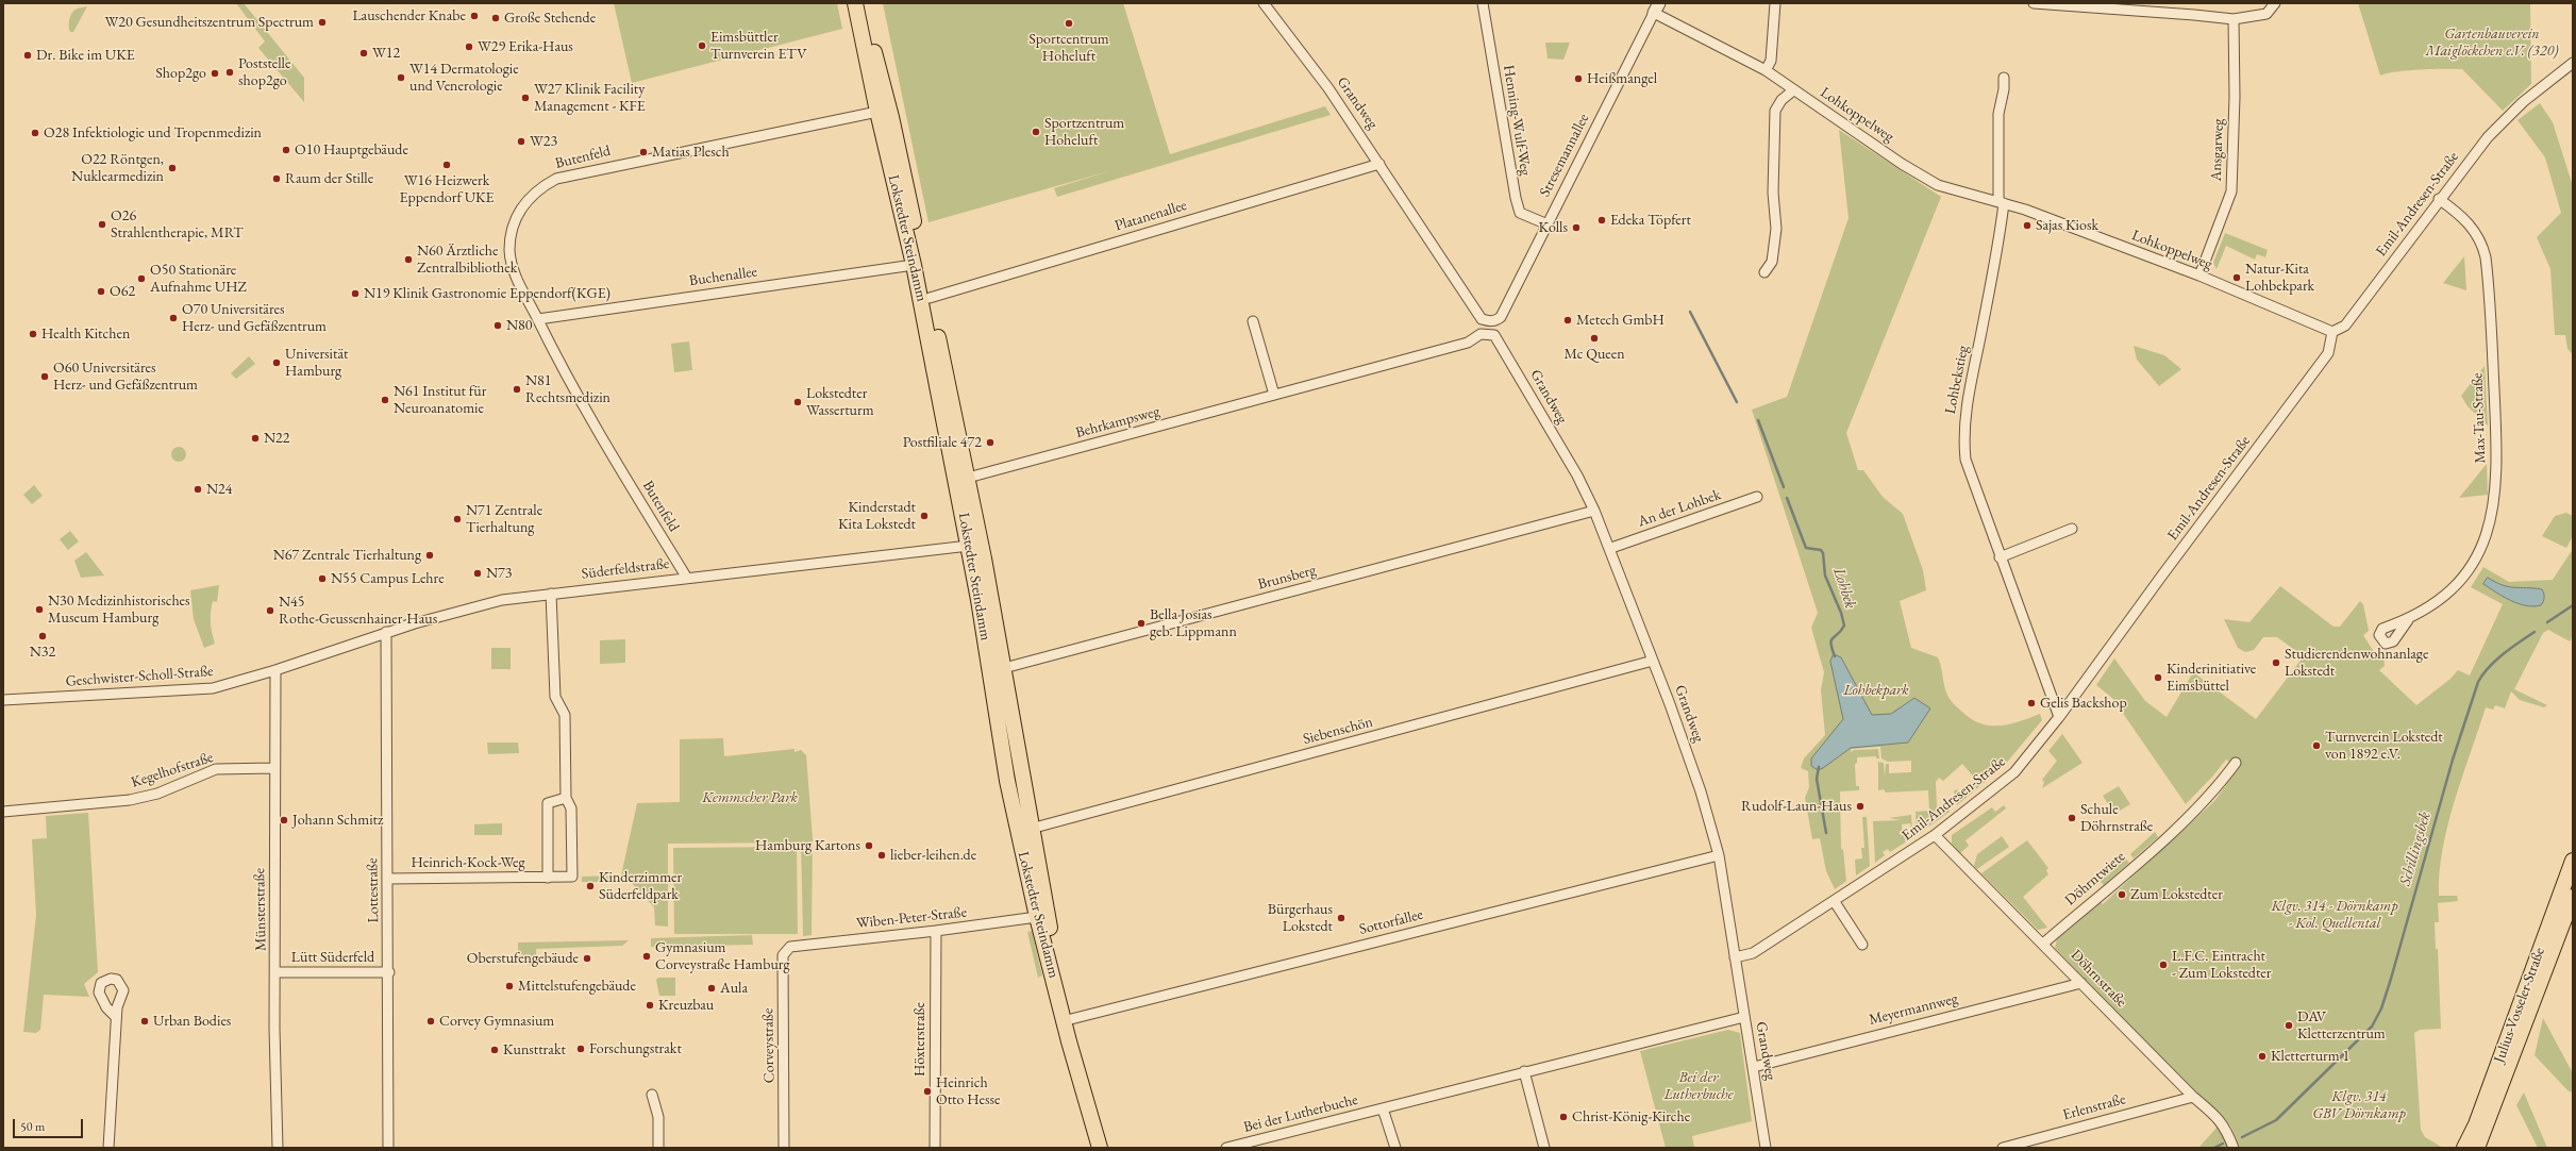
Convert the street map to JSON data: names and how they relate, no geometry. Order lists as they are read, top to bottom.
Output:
{
  "streets": {
    "main road": ["Lokstedter Steindamm", "Julius-Vosseler-Straße"],
    "street": [
      "Grandweg",
      "Lohkoppelweg",
      "Henning-Wulf-Weg",
      "Ansgarweg",
      "Stresemannallee",
      "Butenfeld",
      "Emil-Andresen-Straße",
      "Platanenallee",
      "Buchenallee",
      "Lohbekstieg",
      "Max-Tau-Straße",
      "Behrkampsweg",
      "An der Lohbek",
      "Süderfeldstraße",
      "Brunsberg",
      "Geschwister-Scholl-Straße",
      "Siebenschön",
      "Kegelhofstraße",
      "Heinrich-Kock-Weg",
      "Döhrntwiete",
      "Lottestraße",
      "Münsterstraße",
      "Wiben-Peter-Straße",
      "Sottorfallee",
      "Lütt Süderfeld",
      "Döhrnstraße",
      "Meyermannweg",
      "Höxterstraße",
      "Corveystraße",
      "Erlenstraße",
      "Bei der Lutherbuche"
    ]
  },
  "crossings": [
    ["Grandweg", "Stresemannallee"],
    ["Grandweg", "Emil-Andresen-Straße"],
    ["Grandweg", "Platanenallee"],
    ["Grandweg", "Behrkampsweg"],
    ["Grandweg", "An der Lohbek"],
    ["Grandweg", "Brunsberg"],
    ["Grandweg", "Siebenschön"],
    ["Grandweg", "Sottorfallee"],
    ["Grandweg", "Meyermannweg"],
    ["Grandweg", "Bei der Lutherbuche"],
    ["Lohkoppelweg", "Ansgarweg"],
    ["Lohkoppelweg", "Stresemannallee"],
    ["Lohkoppelweg", "Emil-Andresen-Straße"],
    ["Lohkoppelweg", "Lohbekstieg"],
    ["Henning-Wulf-Weg", "Stresemannallee"],
    ["Butenfeld", "Lokstedter Steindamm"],
    ["Butenfeld", "Buchenallee"],
    ["Butenfeld", "Süderfeldstraße"],
    ["Emil-Andresen-Straße", "Lohbekstieg"],
    ["Emil-Andresen-Straße", "Max-Tau-Straße"],
    ["Emil-Andresen-Straße", "Döhrnstraße"],
    ["Platanenallee", "Lokstedter Steindamm"],
    ["Lokstedter Steindamm", "Buchenallee"],
    ["Lokstedter Steindamm", "Behrkampsweg"],
    ["Lokstedter Steindamm", "Süderfeldstraße"],
    ["Lokstedter Steindamm", "Brunsberg"],
    ["Lokstedter Steindamm", "Siebenschön"],
    ["Lokstedter Steindamm", "Wiben-Peter-Straße"],
    ["Lokstedter Steindamm", "Sottorfallee"],
    ["Süderfeldstraße", "Geschwister-Scholl-Straße"],
    ["Süderfeldstraße", "Heinrich-Kock-Weg"],
    ["Süderfeldstraße", "Lottestraße"],
    ["Süderfeldstraße", "Münsterstraße"],
    ["Geschwister-Scholl-Straße", "Münsterstraße"],
    ["Kegelhofstraße", "Münsterstraße"],
    ["Heinrich-Kock-Weg", "Lottestraße"],
    ["Döhrntwiete", "Döhrnstraße"],
    ["Lottestraße", "Lütt Süderfeld"],
    ["Münsterstraße", "Lütt Süderfeld"],
    ["Wiben-Peter-Straße", "Höxterstraße"],
    ["Wiben-Peter-Straße", "Corveystraße"],
    ["Döhrnstraße", "Meyermannweg"],
    ["Döhrnstraße", "Erlenstraße"]
  ],
  "water": ["Lohbek", "Schillingsbek"],
  "parks": [
    "Gartenbauverein Maiglöckchen e.V. (320)",
    "Lohbekpark",
    "Kemmscher Park",
    "Klgv. 314 - Dörnkamp - Kol. Quellental",
    "Bei der Lutherbuche",
    "Klgv. 314 GBV Dörnkamp"
  ],
  "places": [
    "Lauschender Knabe",
    "Große Stehende",
    "W20 Gesundheitszentrum Spectrum",
    "Sportcentrum Hoheluft",
    "Eimsbüttler Turnverein ETV",
    "W29 Erika-Haus",
    "W12",
    "Dr. Bike im UKE",
    "Poststelle shop2go",
    "Shop2go",
    "W14 Dermatologie und Venerologie",
    "Heißmangel",
    "W27 Klinik Facility Management - KFE",
    "Sportzentrum Hoheluft",
    "O28 Infektiologie und Tropenmedizin",
    "W23",
    "O10 Hauptgebäude",
    "Matias Plesch",
    "W16 Heizwerk Eppendorf UKE",
    "O22 Röntgen, Nuklearmedizin",
    "Raum der Stille",
    "Edeka Töpfert",
    "O26 Strahlentherapie, MRT",
    "Sajas Kiosk",
    "Kolls",
    "N60 Ärztliche Zentralbibliothek",
    "Natur-Kita Lohbekpark",
    "O50 Stationäre Aufnahme UHZ",
    "O62",
    "N19 Klinik Gastronomie Eppendorf(KGE)",
    "O70 Universitäres Herz- und Gefäßzentrum",
    "Metech GmbH",
    "N80",
    "Health Kitchen",
    "Mc Queen",
    "Universität Hamburg",
    "O60 Universitäres Herz- und Gefäßzentrum",
    "N81 Rechtsmedizin",
    "N61 Institut für Neuroanatomie",
    "Lokstedter Wasserturm",
    "N22",
    "Postfiliale 472",
    "N24",
    "Kinderstadt Kita Lokstedt",
    "N71 Zentrale Tierhaltung",
    "N67 Zentrale Tierhaltung",
    "N73",
    "N55 Campus Lehre",
    "N30 Medizinhistorisches Museum Hamburg",
    "N45 Rothe-Geussenhainer-Haus",
    "Bella Josias geb. Lippmann",
    "N32",
    "Studierendenwohnanlage Lokstedt",
    "Kinderinitiative Eimsbüttel",
    "Gelis Backshop",
    "Turnverein Lokstedt von 1892 e.V.",
    "Rudolf-Laun-Haus",
    "Schule Döhrnstraße",
    "Johann Schmitz",
    "Hamburg Kartons",
    "lieber-leihen.de",
    "Kinderzimmer Süderfeldpark",
    "Zum Lokstedter",
    "Bürgerhaus Lokstedt",
    "Gymnasium Corveystraße Hamburg",
    "Oberstufengebäude",
    "L.F.C. Eintracht - Zum Lokstedter",
    "Mittelstufengebäude",
    "Aula",
    "Kreuzbau",
    "Urban Bodies",
    "Corvey Gymnasium",
    "DAV Kletterzentrum",
    "Forschungstrakt",
    "Kunsttrakt",
    "Kletterturm 1",
    "Heinrich Otto Hesse",
    "Christ-König-Kirche"
  ],
  "scale_bar": "50 m"
}
